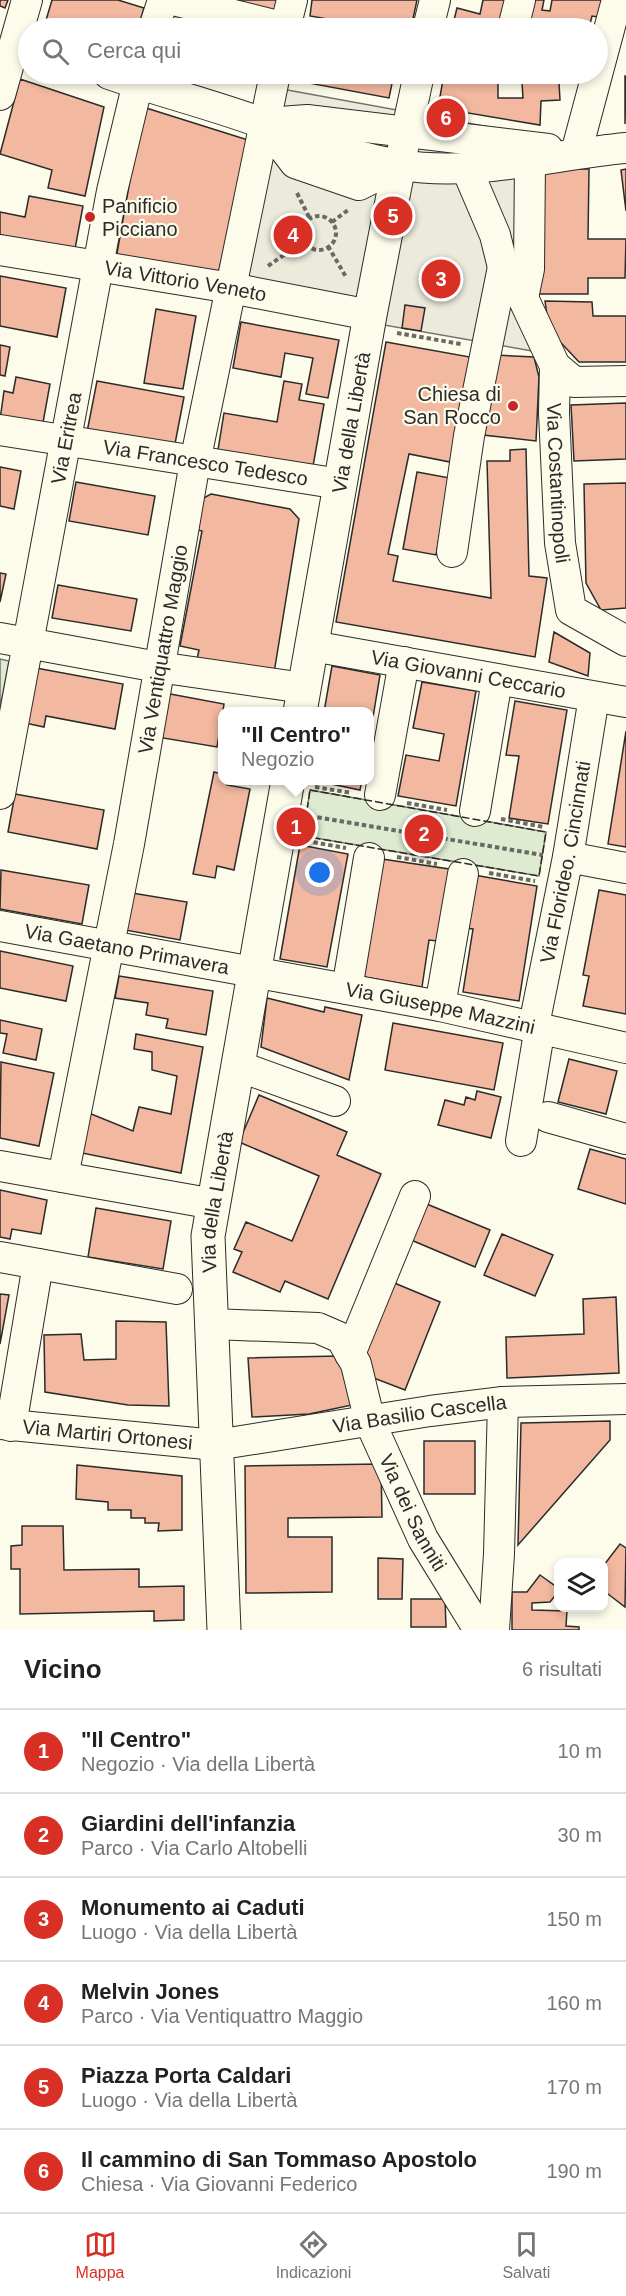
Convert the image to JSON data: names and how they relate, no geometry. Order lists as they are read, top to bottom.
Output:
{
  "streets": {
    "main road": ["Via della Libertà"],
    "street": [
      "Via Vittorio Veneto",
      "Via Eritrea",
      "Via Francesco Tedesco",
      "Via Costantinopoli",
      "Via Ventiquattro Maggio",
      "Via Giovanni Ceccario",
      "Via Florideo. Cincinnati",
      "Via Gaetano Primavera",
      "Via Giuseppe Mazzini",
      "Via Basilio Cascella",
      "Via Martiri Ortonesi",
      "Via dei Sanniti"
    ]
  },
  "crossings": [
    ["Via Vittorio Veneto", "Via della Libertà"],
    ["Via Vittorio Veneto", "Via Eritrea"],
    ["Via Vittorio Veneto", "Via Ventiquattro Maggio"],
    ["Via della Libertà", "Via Francesco Tedesco"],
    ["Via della Libertà", "Via Giovanni Ceccario"],
    ["Via della Libertà", "Via Gaetano Primavera"],
    ["Via della Libertà", "Via Giuseppe Mazzini"],
    ["Via della Libertà", "Via Basilio Cascella"],
    ["Via della Libertà", "Via Martiri Ortonesi"],
    ["Via della Libertà", "Via dei Sanniti"],
    ["Via Eritrea", "Via Francesco Tedesco"],
    ["Via Francesco Tedesco", "Via Ventiquattro Maggio"],
    ["Via Ventiquattro Maggio", "Via Gaetano Primavera"],
    ["Via Giovanni Ceccario", "Via Florideo. Cincinnati"],
    ["Via Florideo. Cincinnati", "Via Giuseppe Mazzini"],
    ["Via Gaetano Primavera", "Via Giuseppe Mazzini"],
    ["Via Basilio Cascella", "Via Martiri Ortonesi"],
    ["Via Basilio Cascella", "Via dei Sanniti"]
  ],
  "places": ["Panificio Picciano", "Chiesa di San Rocco"],
  "page": {
    "search": "Cerca qui",
    "pins": [
      "6",
      "5",
      "4",
      "3",
      "1",
      "2"
    ],
    "popup": ["\"Il Centro\"", "Negozio"],
    "heading": ["Vicino", "6 risultati"],
    "list": [
      {
        "mark": "1",
        "name": "\"Il Centro\"",
        "note": "Negozio · Via della Libertà",
        "value": "10 m"
      },
      {
        "mark": "2",
        "name": "Giardini dell'infanzia",
        "note": "Parco · Via Carlo Altobelli",
        "value": "30 m"
      },
      {
        "mark": "3",
        "name": "Monumento ai Caduti",
        "note": "Luogo · Via della Libertà",
        "value": "150 m"
      },
      {
        "mark": "4",
        "name": "Melvin Jones",
        "note": "Parco · Via Ventiquattro Maggio",
        "value": "160 m"
      },
      {
        "mark": "5",
        "name": "Piazza Porta Caldari",
        "note": "Luogo · Via della Libertà",
        "value": "170 m"
      },
      {
        "mark": "6",
        "name": "Il cammino di San Tommaso Apostolo",
        "note": "Chiesa · Via Giovanni Federico",
        "value": "190 m"
      }
    ],
    "nav": ["Mappa", "Indicazioni", "Salvati"]
  }
}
